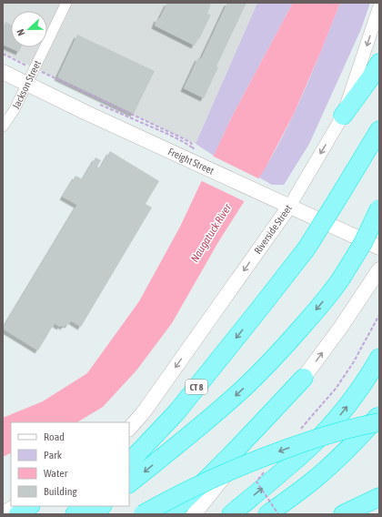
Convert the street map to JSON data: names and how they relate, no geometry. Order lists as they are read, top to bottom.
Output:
{
  "streets": {
    "highway": ["CT 8"],
    "main road": ["Freight Street", "Riverside Street"],
    "street": ["Jackson Street"]
  },
  "crossings": [
    ["Jackson Street", "Freight Street"],
    ["Freight Street", "Riverside Street"]
  ],
  "one_way": ["Riverside Street"],
  "water": ["Naugatuck River"],
  "legend": [
    "Road",
    "Park",
    "Water",
    "Building"
  ],
  "north": "left"
}
